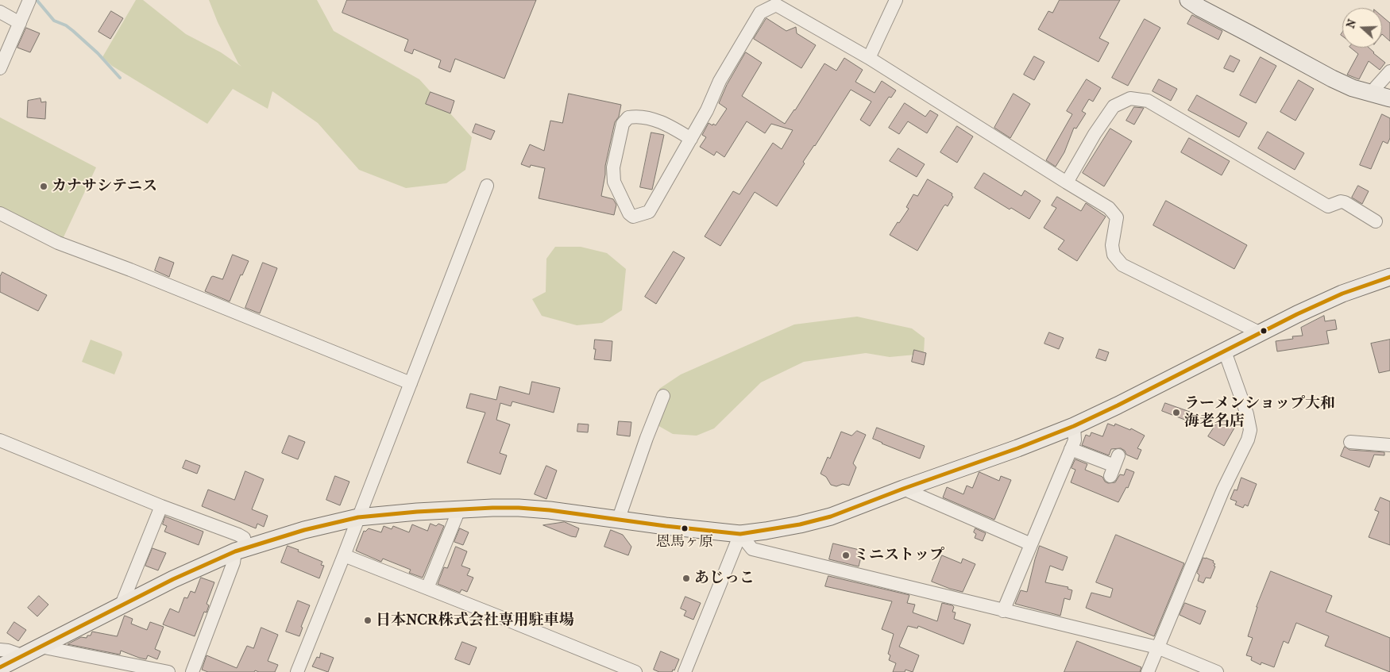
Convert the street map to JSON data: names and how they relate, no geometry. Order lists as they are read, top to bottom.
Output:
{
  "places": [
    "カナサシテニス",
    "ラーメンショップ大和 海老名店",
    "恩馬ヶ原",
    "ミニストップ",
    "あじっこ",
    "日本NCR株式会社専用駐車場"
  ],
  "north": "left"
}
